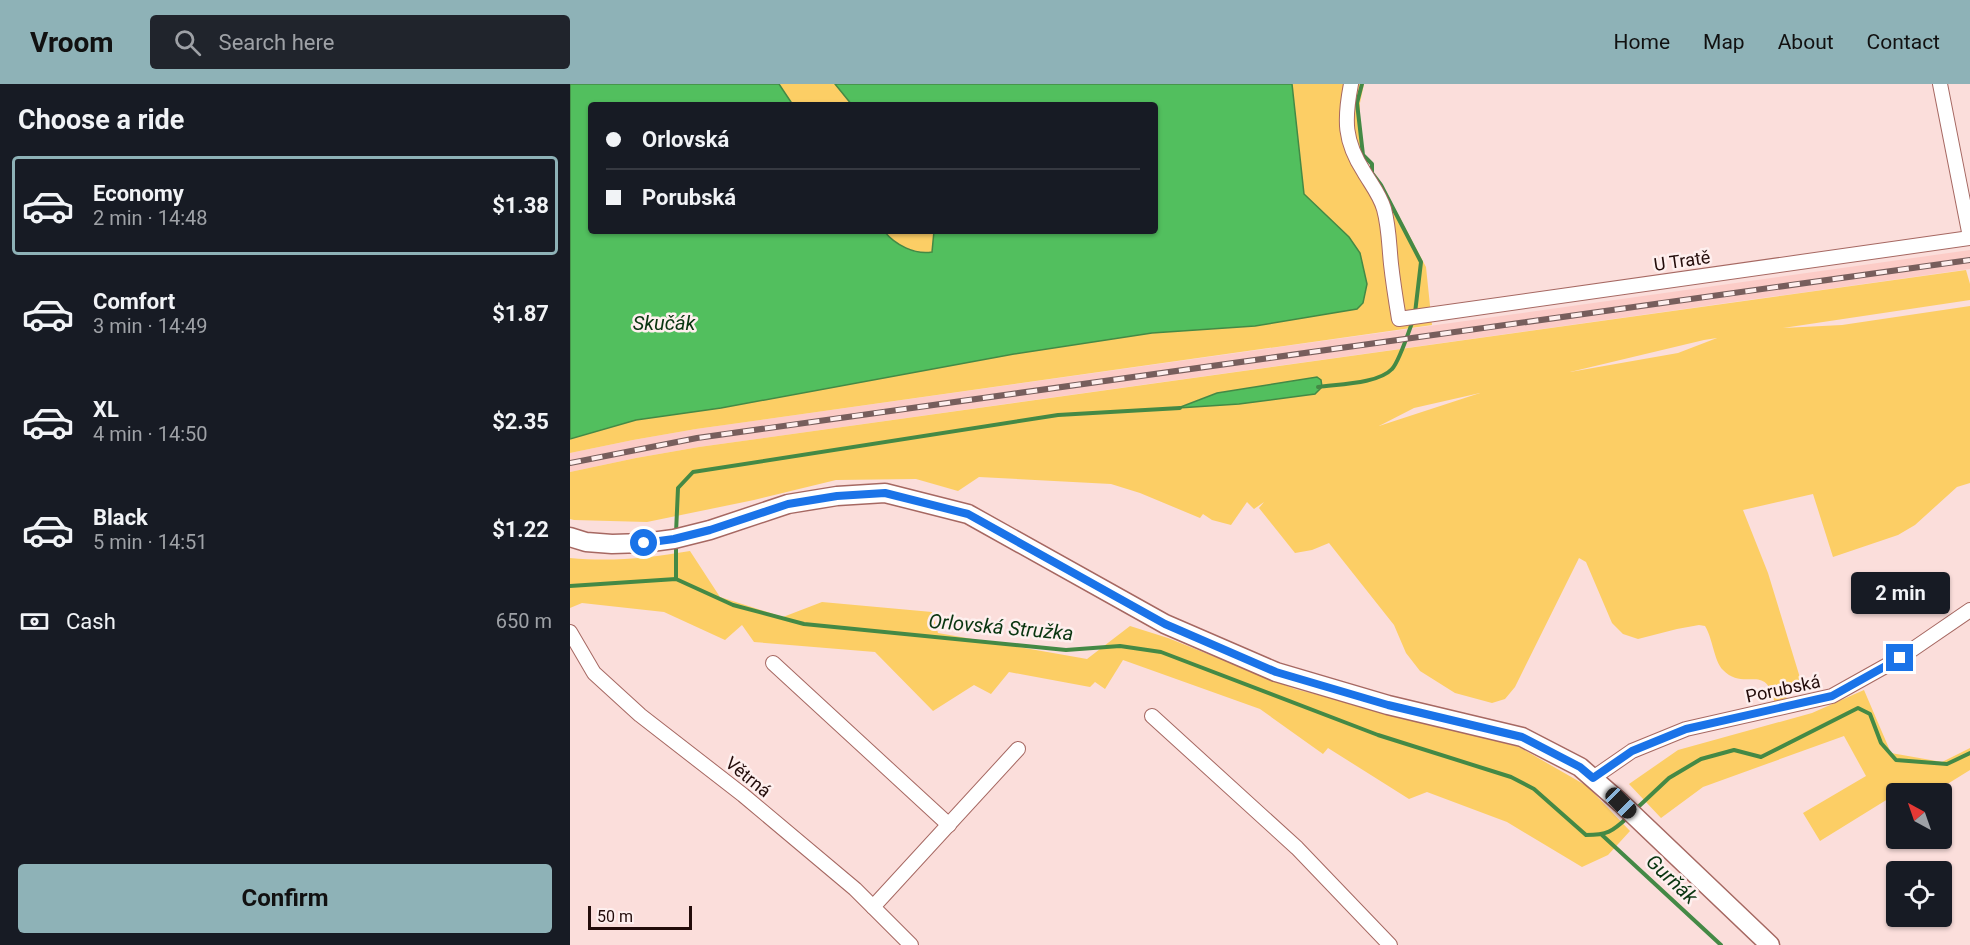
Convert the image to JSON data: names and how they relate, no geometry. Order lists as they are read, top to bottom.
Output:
{
  "streets": {
    "street": ["U Tratě", "Porubská", "Větrná"]
  },
  "water": ["Skučák", "Orlovská Stružka", "Gurňák"],
  "scale_bar": "50 m",
  "north": "top left",
  "page": {
    "header": "Vroom",
    "search": "Search here",
    "nav": [
      "Home",
      "Map",
      "About",
      "Contact"
    ],
    "heading": "Choose a ride",
    "banner": ["Orlovská", "Porubská"],
    "list": [
      {
        "name": "Economy",
        "note": "2 min · 14:48",
        "value": "$1.38"
      },
      {
        "name": "Comfort",
        "note": "3 min · 14:49",
        "value": "$1.87"
      },
      {
        "name": "XL",
        "note": "4 min · 14:50",
        "value": "$2.35"
      },
      {
        "name": "Black",
        "note": "5 min · 14:51",
        "value": "$1.22"
      }
    ],
    "bubble": "2 min",
    "pay": ["Cash", "650 m"],
    "buttons": "Confirm",
    "scale": "50 m"
  }
}
